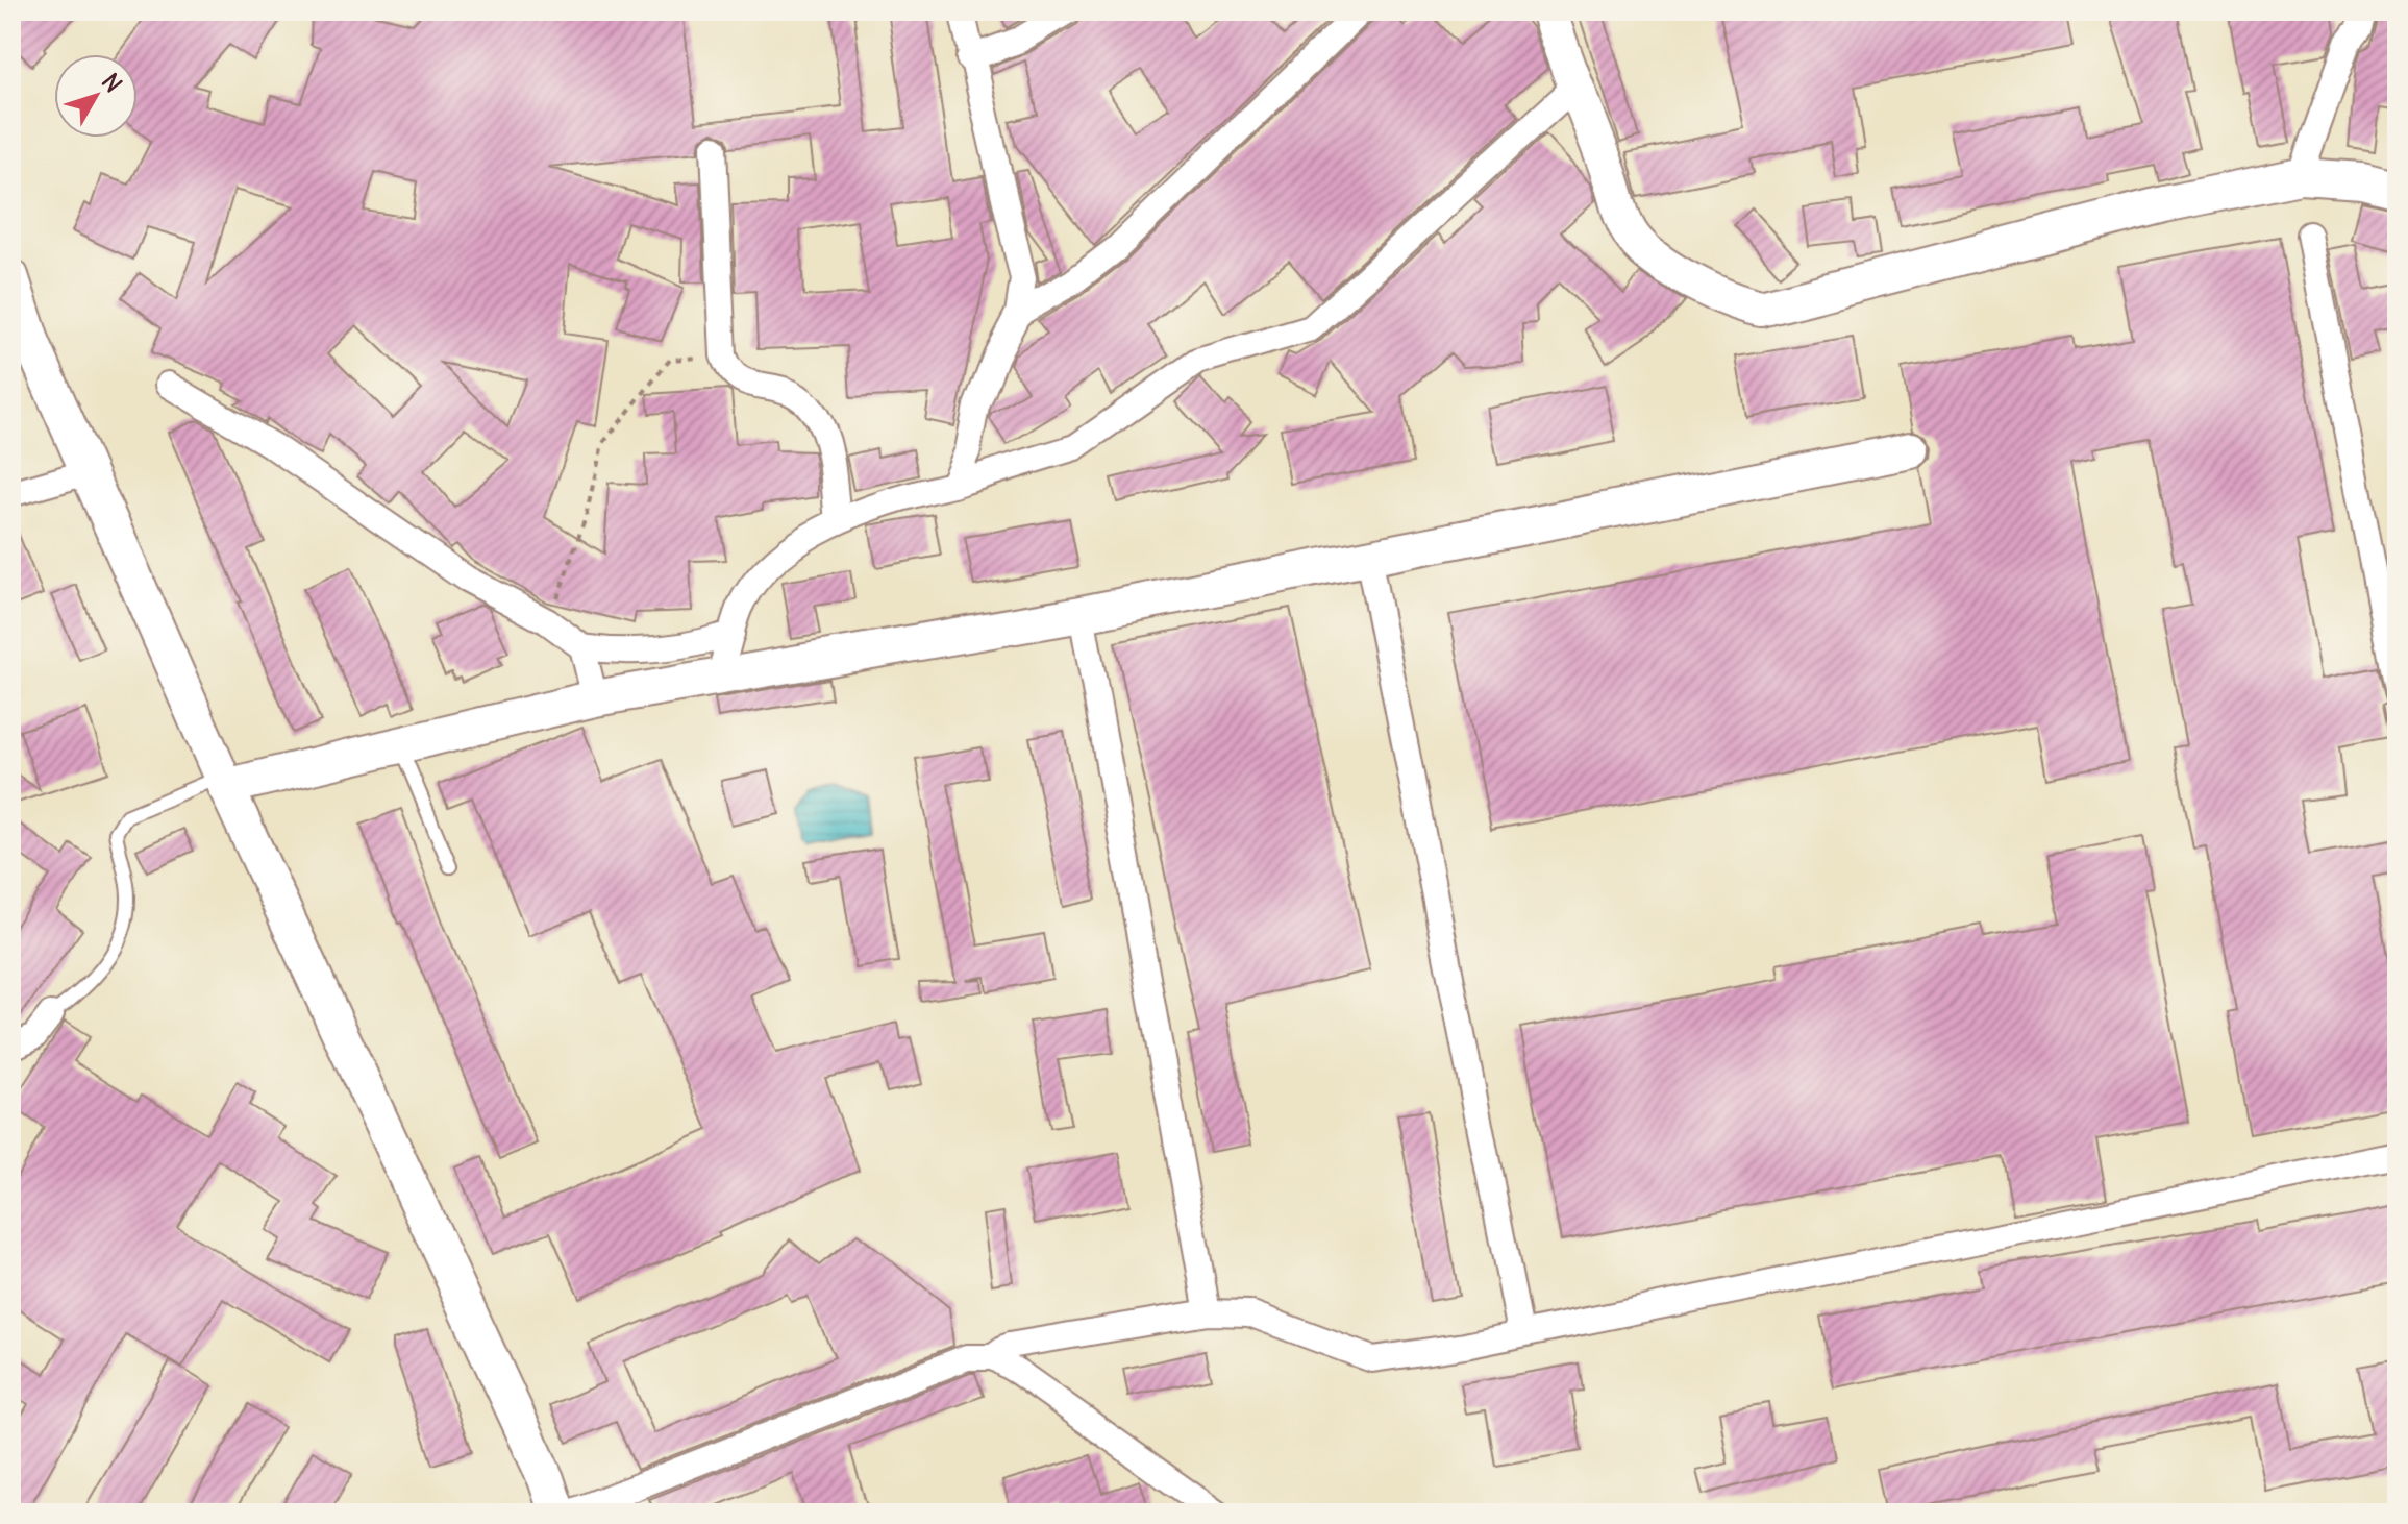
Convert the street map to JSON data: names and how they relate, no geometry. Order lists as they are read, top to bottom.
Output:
{
  "north": "top right"
}
